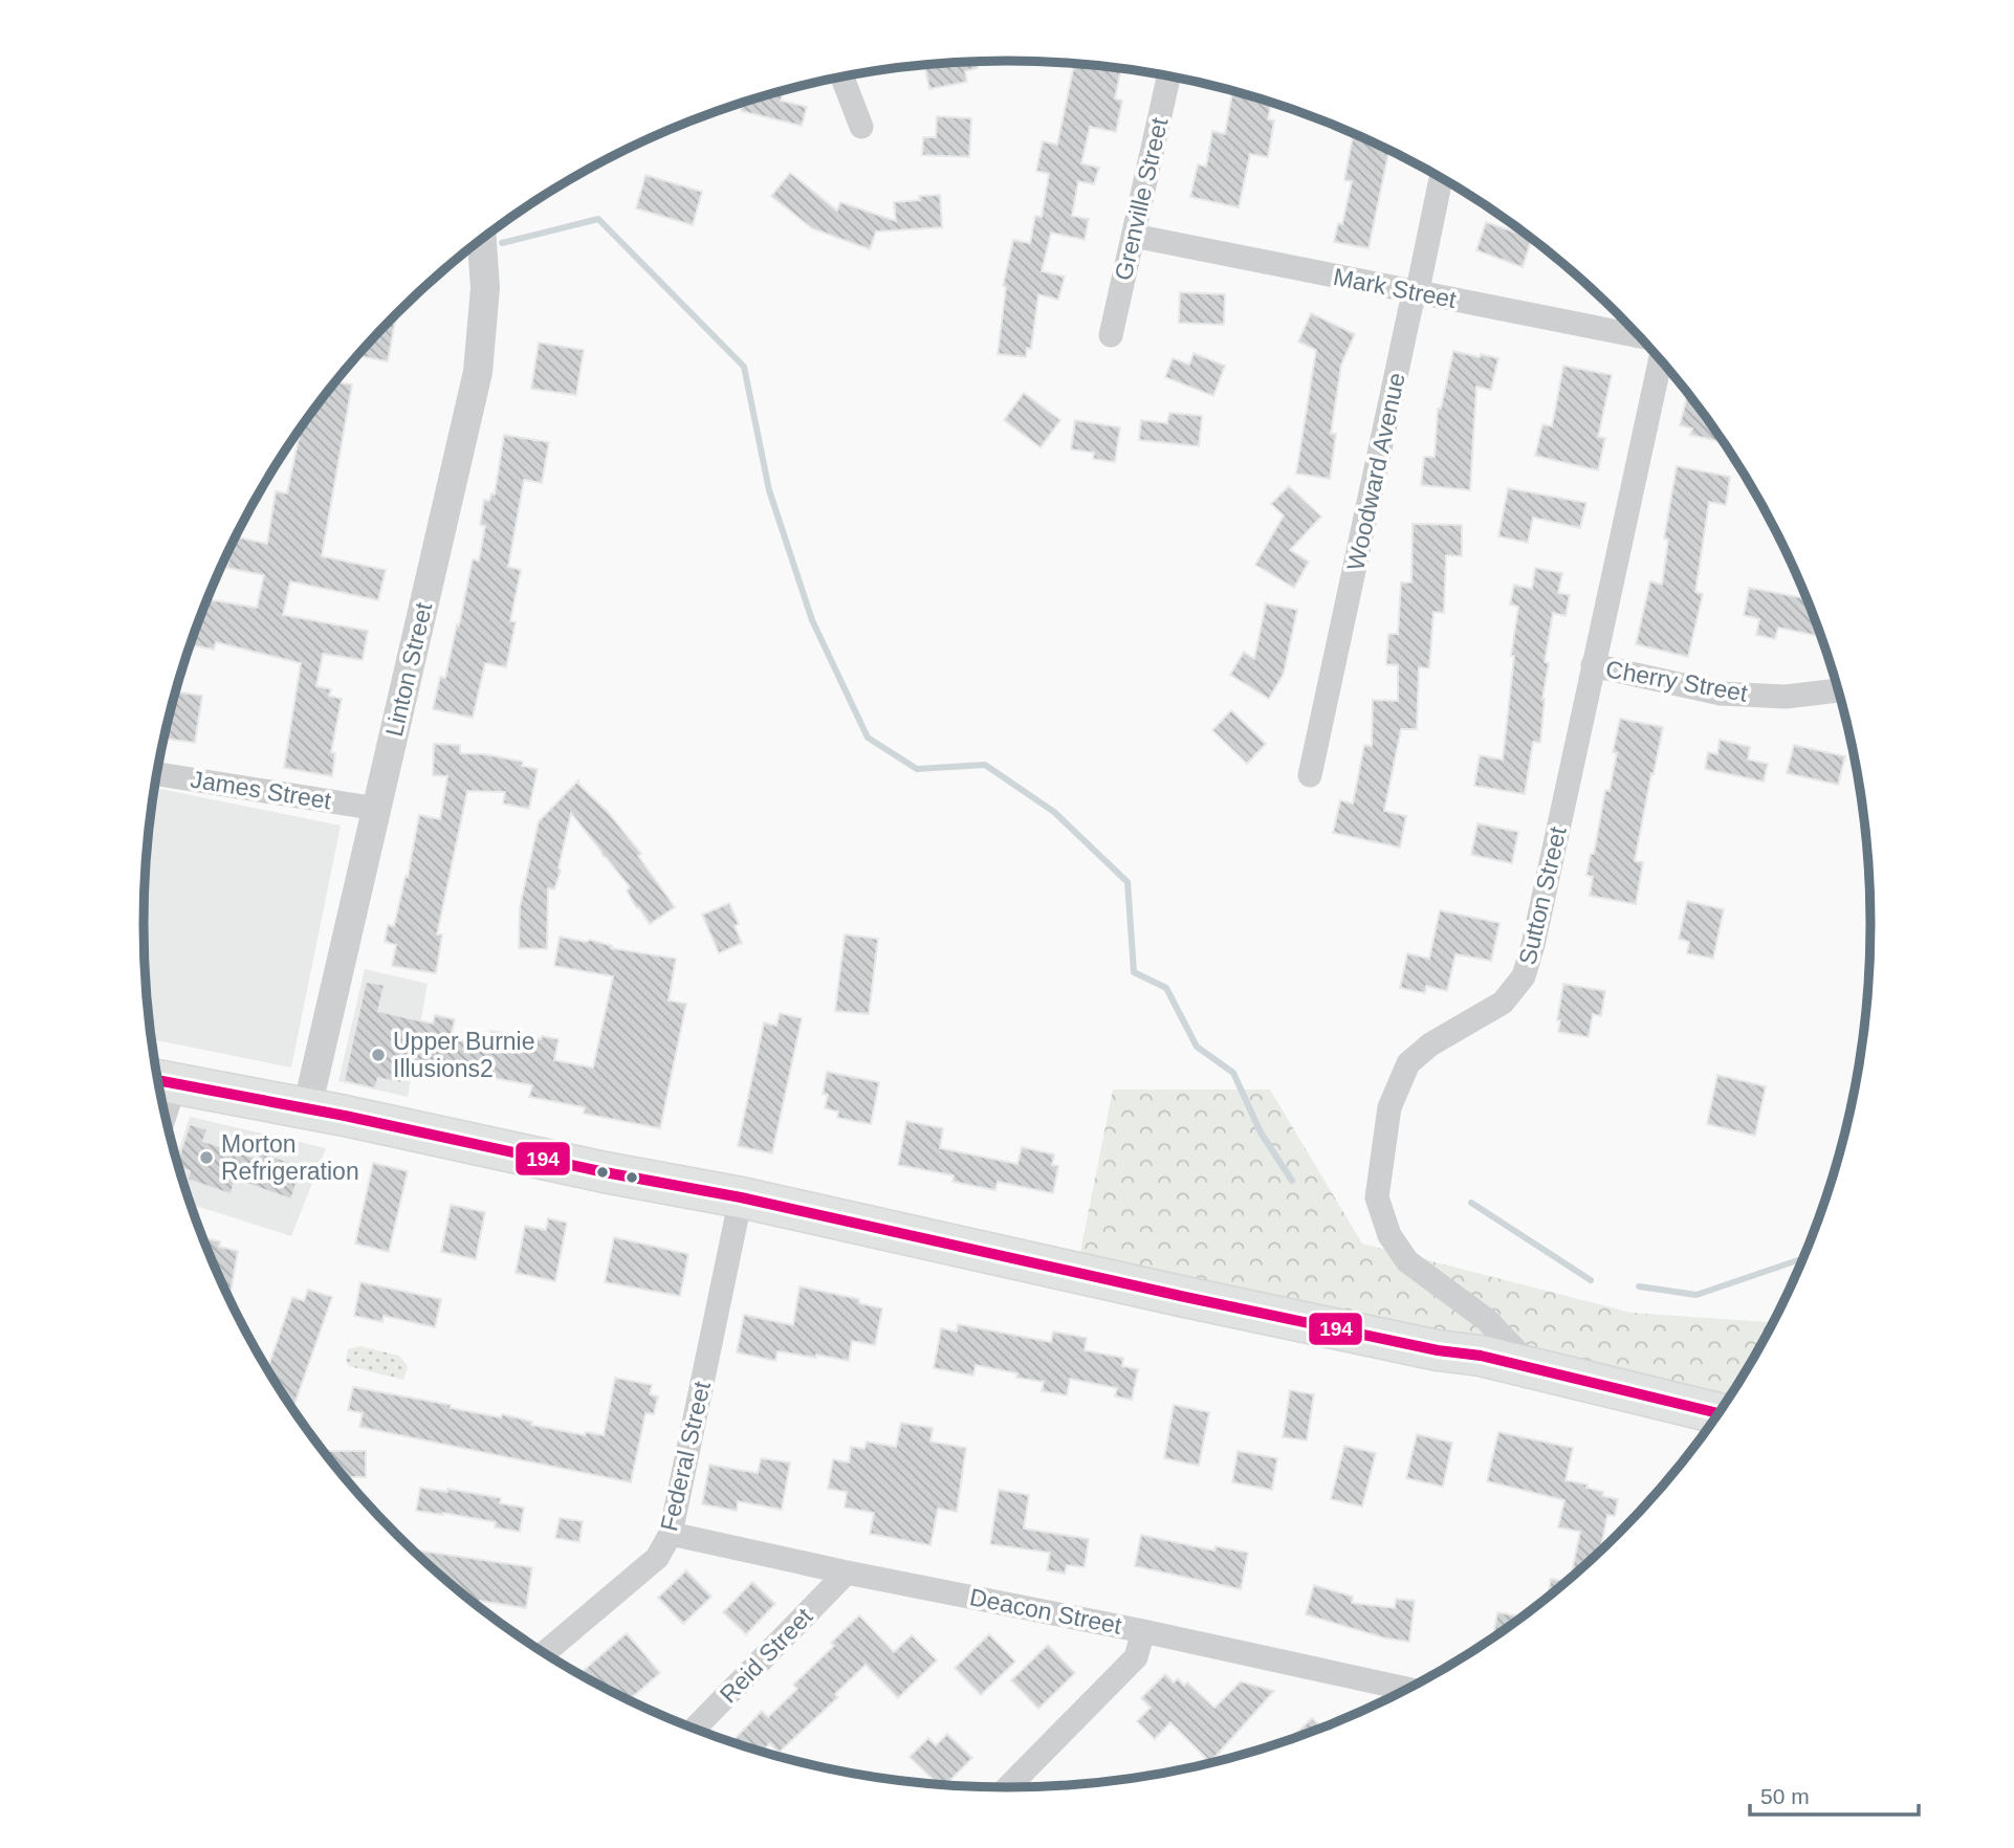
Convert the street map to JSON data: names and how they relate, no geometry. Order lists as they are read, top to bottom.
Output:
{
  "streets": {
    "street": [
      "Grenville Street",
      "Mark Street",
      "Woodward Avenue",
      "Linton Street",
      "Cherry Street",
      "James Street",
      "Sutton Street",
      "Federal Street",
      "Deacon Street",
      "Reid Street"
    ]
  },
  "crossings": [
    ["Grenville Street", "Mark Street"],
    ["Mark Street", "Woodward Avenue"],
    ["Linton Street", "James Street"],
    ["Cherry Street", "Sutton Street"],
    ["Federal Street", "Deacon Street"],
    ["Deacon Street", "Reid Street"]
  ],
  "places": ["Upper Burnie Illusions2", "Morton Refrigeration"],
  "lines": ["transit line 194"],
  "scale_bar": "50 m"
}
